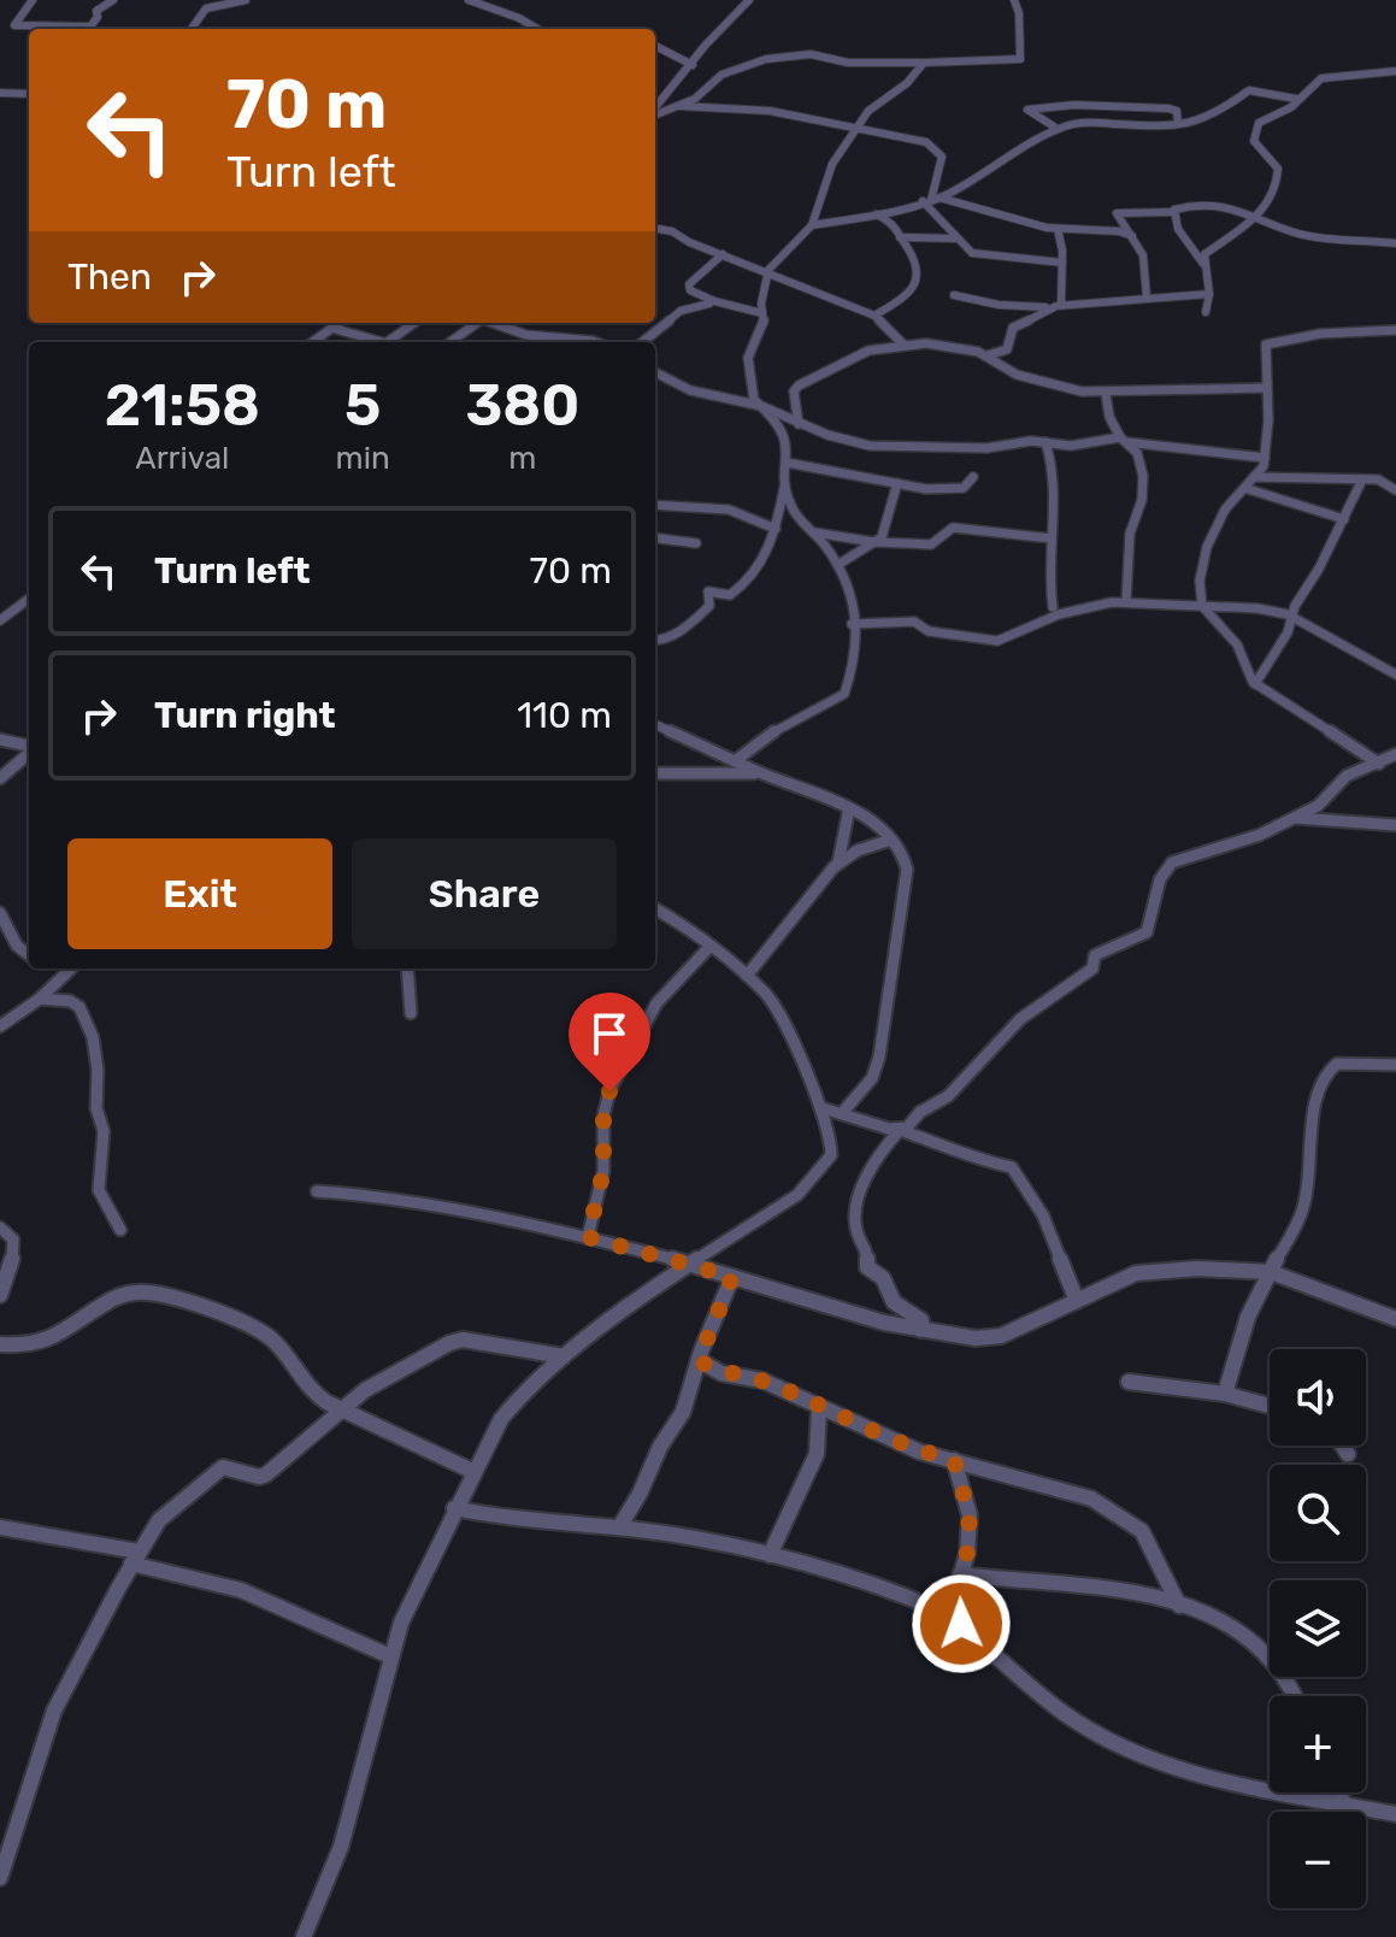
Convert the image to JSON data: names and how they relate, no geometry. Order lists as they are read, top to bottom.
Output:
{
  "page": {
    "turn": ["70 m", "Turn left"],
    "then": "Then",
    "eta": [
      "21:58",
      "Arrival",
      "5",
      "min",
      "380",
      "m"
    ],
    "list": [
      {
        "name": "Turn left",
        "value": "70 m"
      },
      {
        "name": "Turn right",
        "value": "110 m"
      }
    ],
    "buttons": ["Exit", "Share"],
    "map_buttons": ["+", "−"]
  }
}
